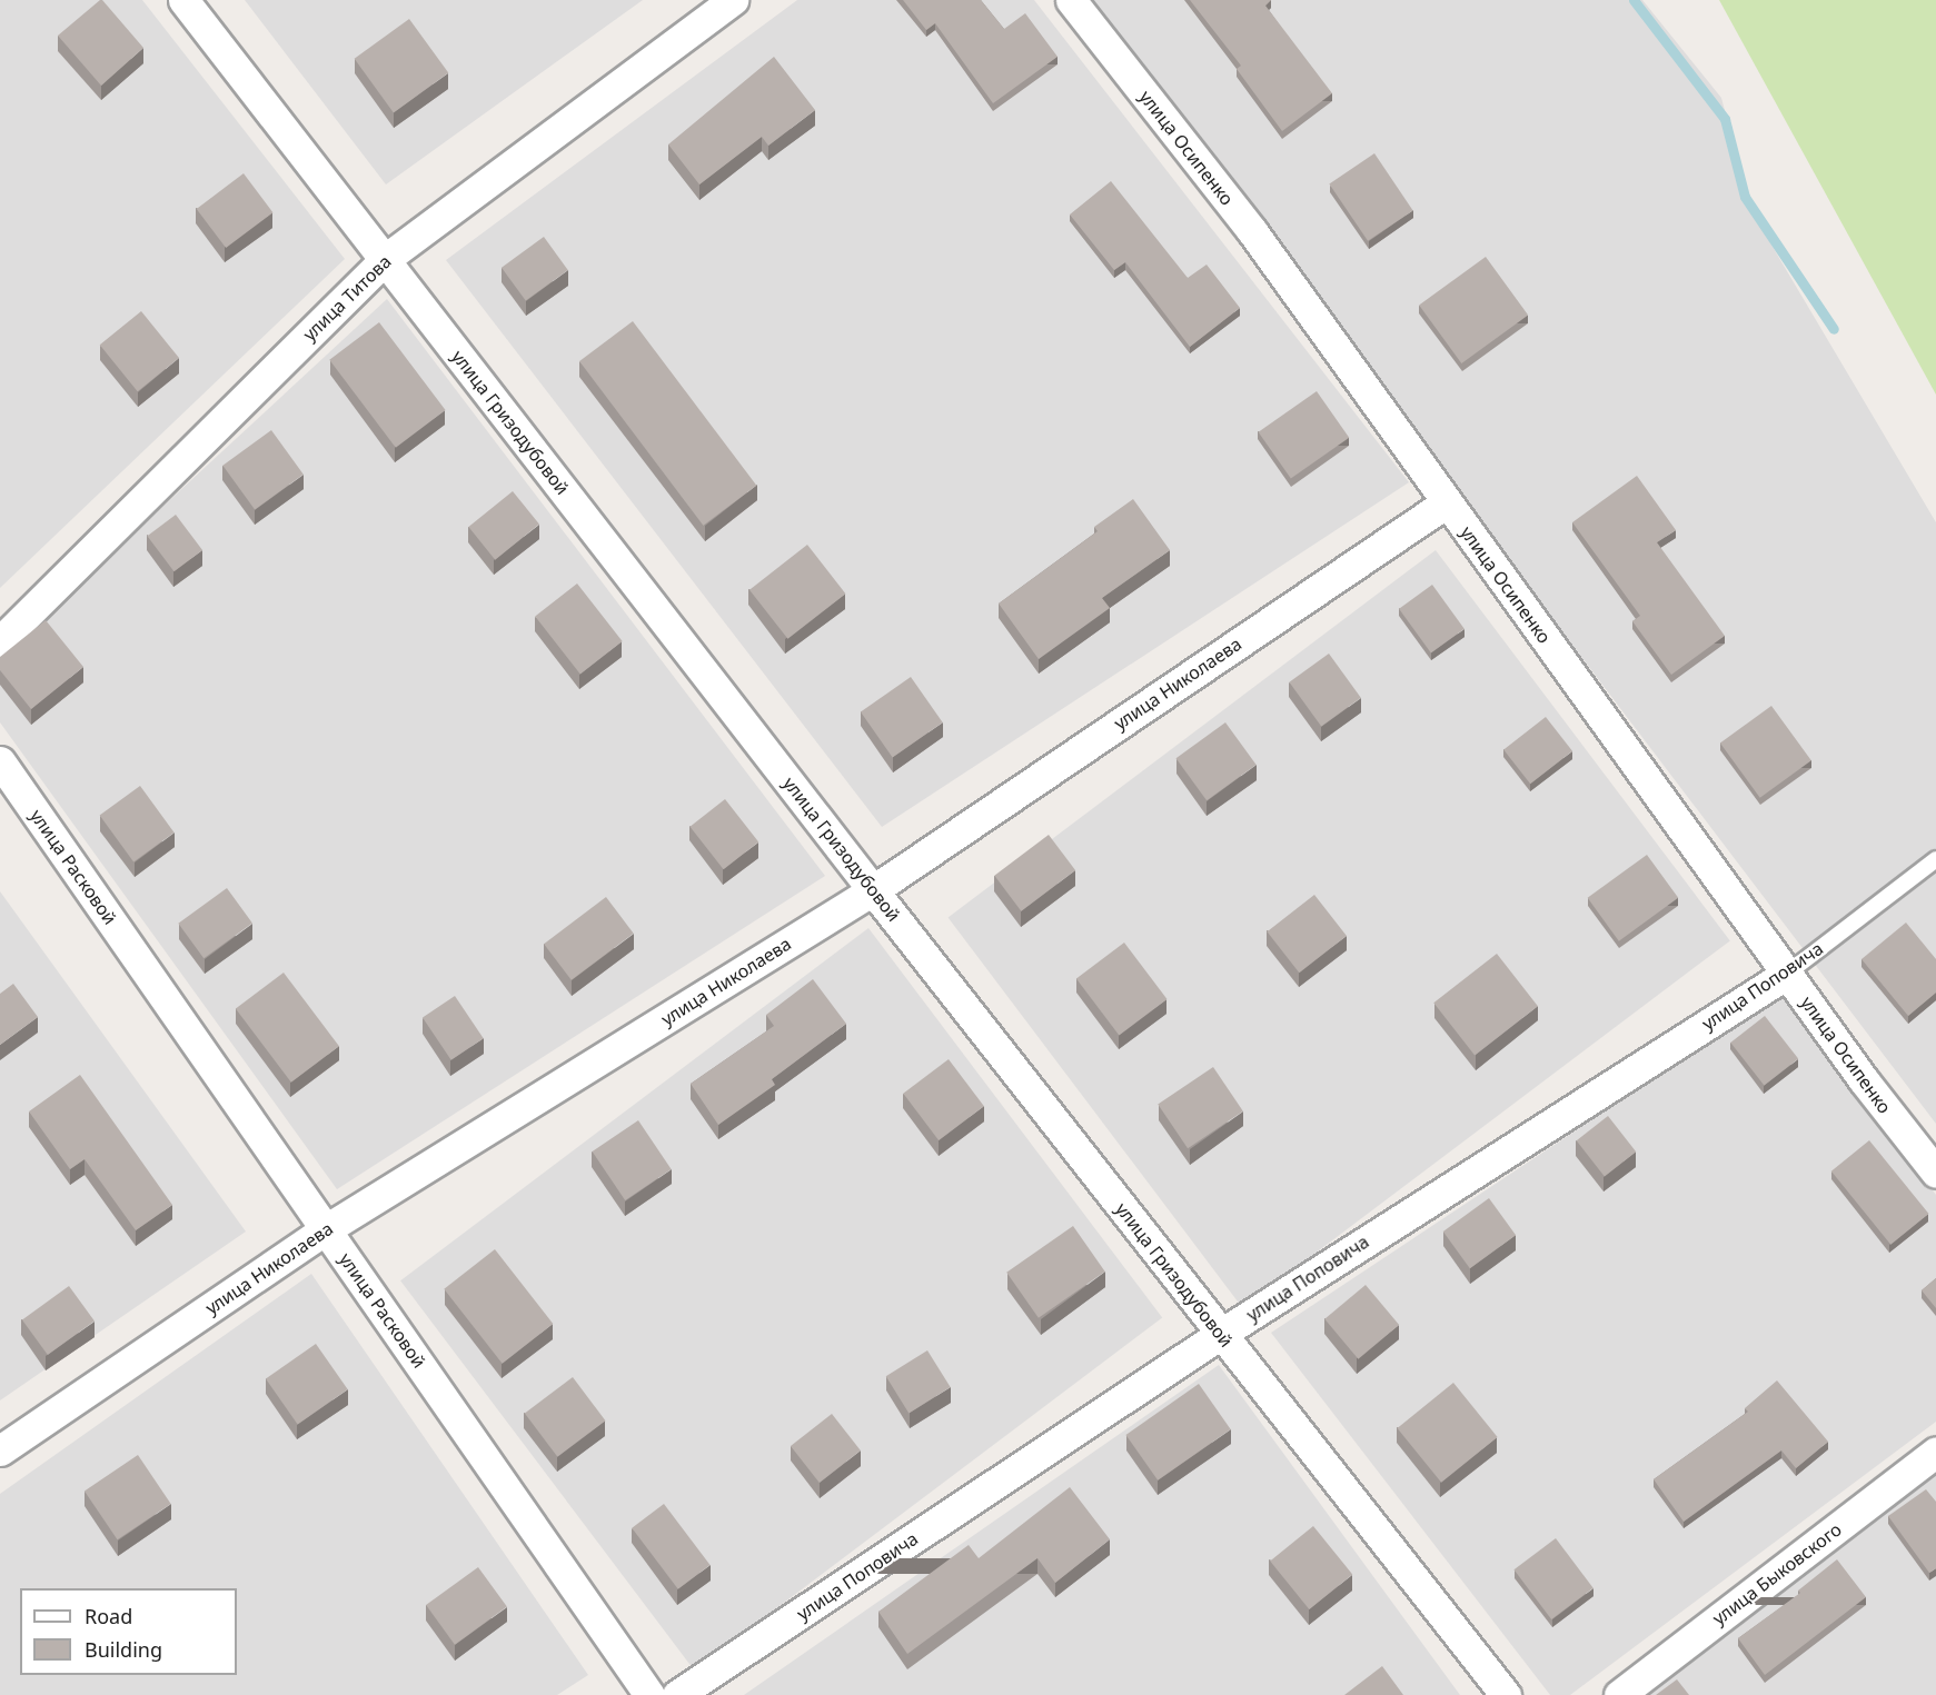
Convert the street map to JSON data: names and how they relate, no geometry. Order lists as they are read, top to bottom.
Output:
{
  "streets": {
    "street": [
      "улица Осипенко",
      "улица Титова",
      "улица Гризодубовой",
      "улица Николаева",
      "улица Расковой",
      "улица Поповича",
      "улица Быковского"
    ]
  },
  "crossings": [
    ["улица Осипенко", "улица Николаева"],
    ["улица Осипенко", "улица Поповича"],
    ["улица Титова", "улица Гризодубовой"],
    ["улица Гризодубовой", "улица Николаева"],
    ["улица Гризодубовой", "улица Поповича"],
    ["улица Николаева", "улица Расковой"]
  ],
  "legend": ["Road", "Building"]
}
